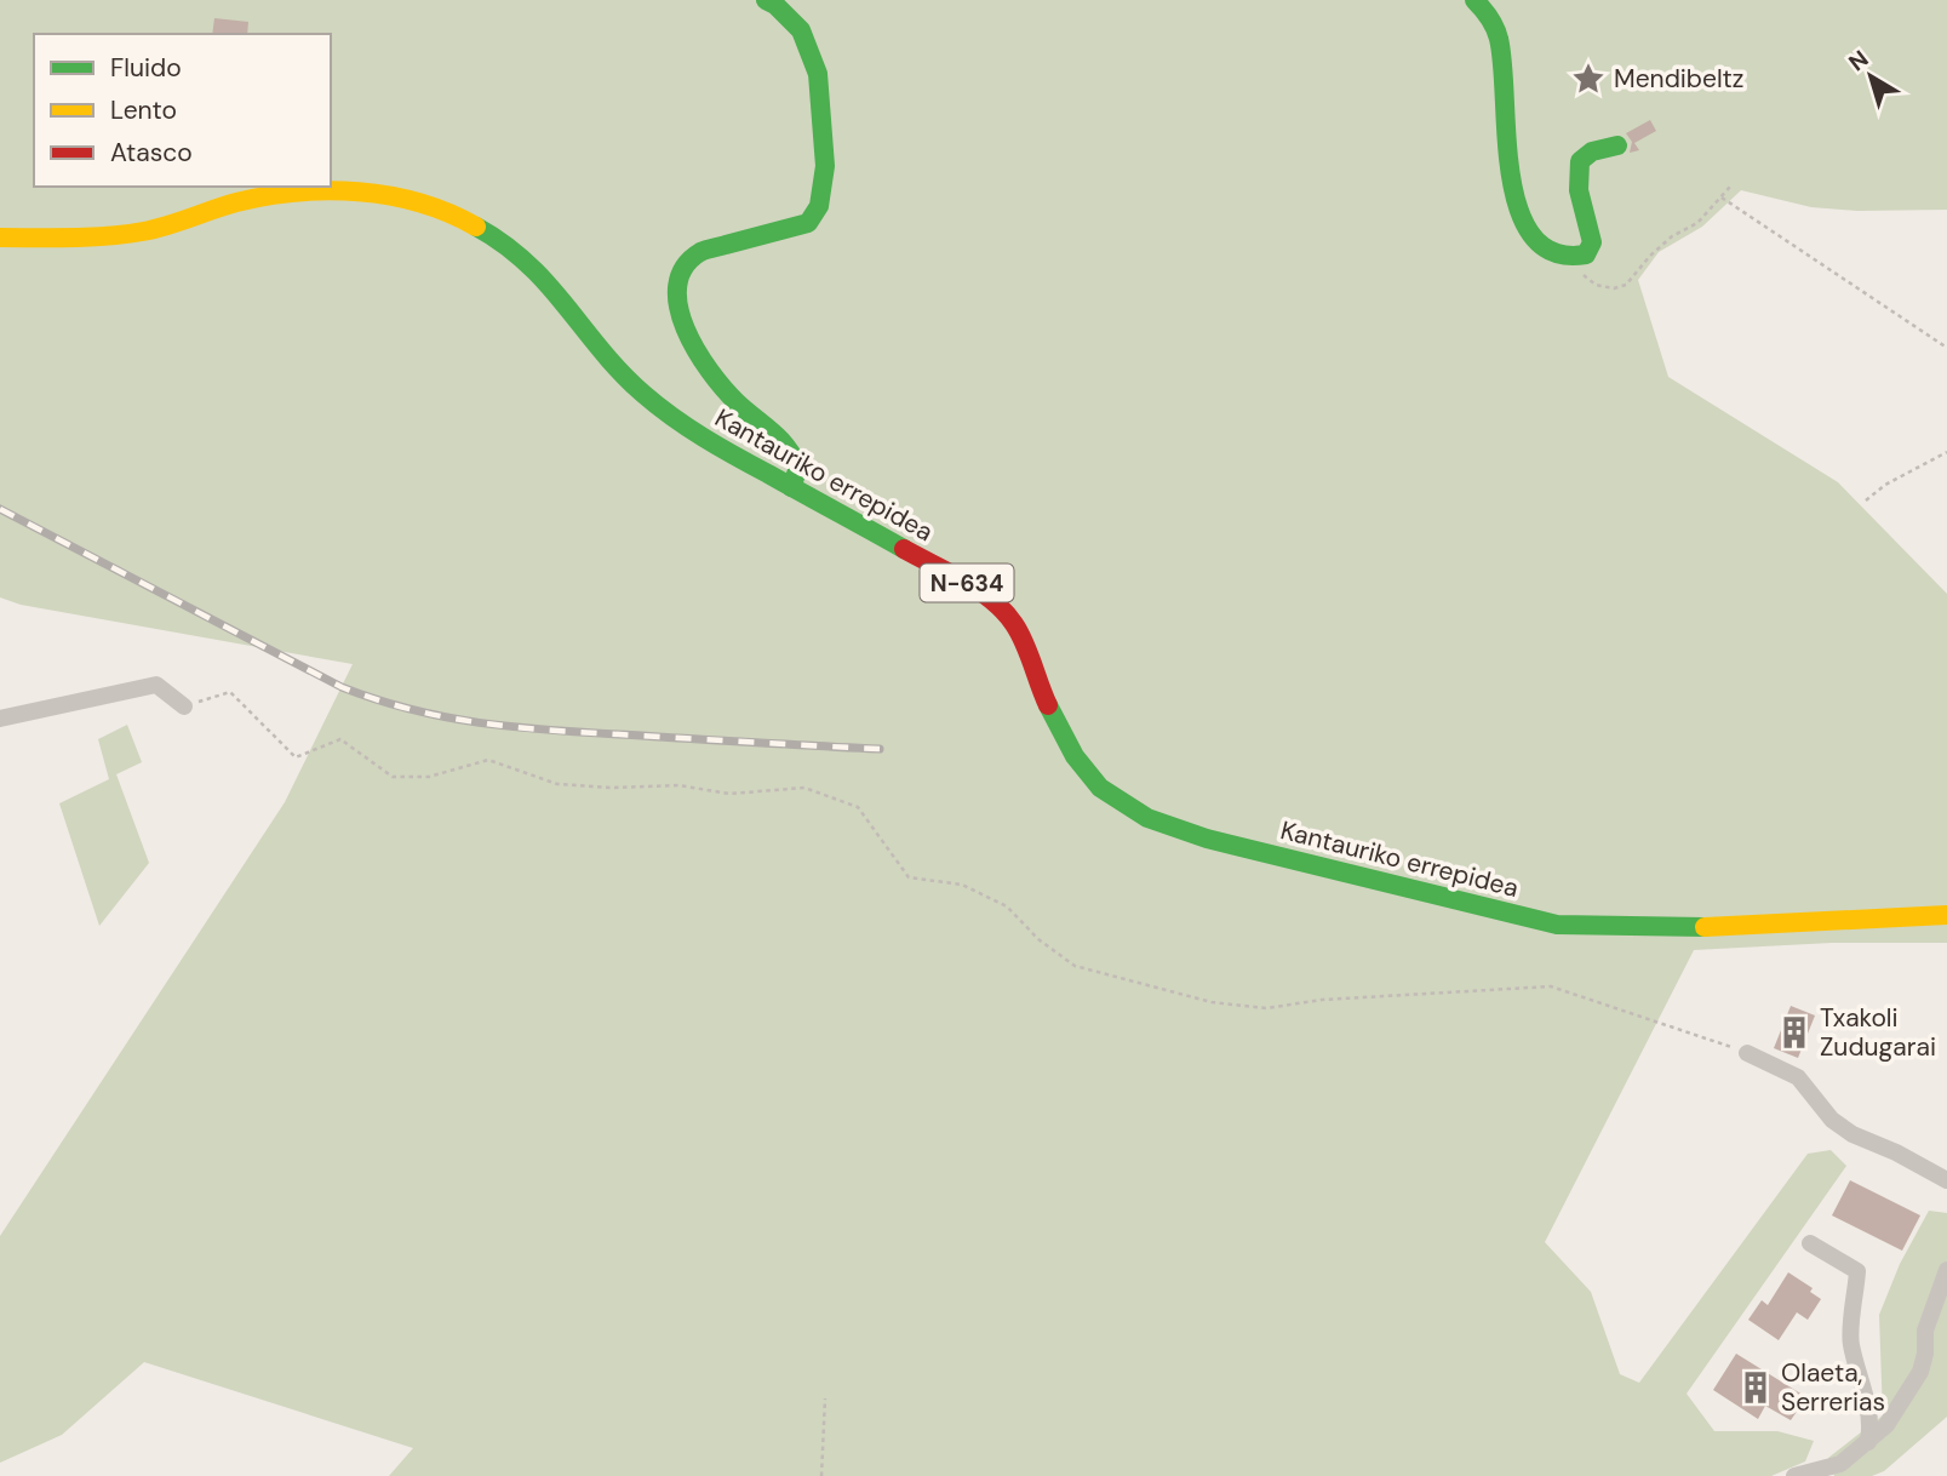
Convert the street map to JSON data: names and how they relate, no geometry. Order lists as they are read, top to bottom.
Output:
{
  "streets": {
    "main road": ["Kantauriko errepidea", "N-634"]
  },
  "crossings": [
    ["Kantauriko errepidea", "N-634"]
  ],
  "places": {
    "place": ["Mendibeltz"],
    "building": ["Txakoli Zudugarai", "Olaeta, Serrerias"]
  },
  "legend": ["Fluido", "Lento", "Atasco"],
  "north": "top left"
}
